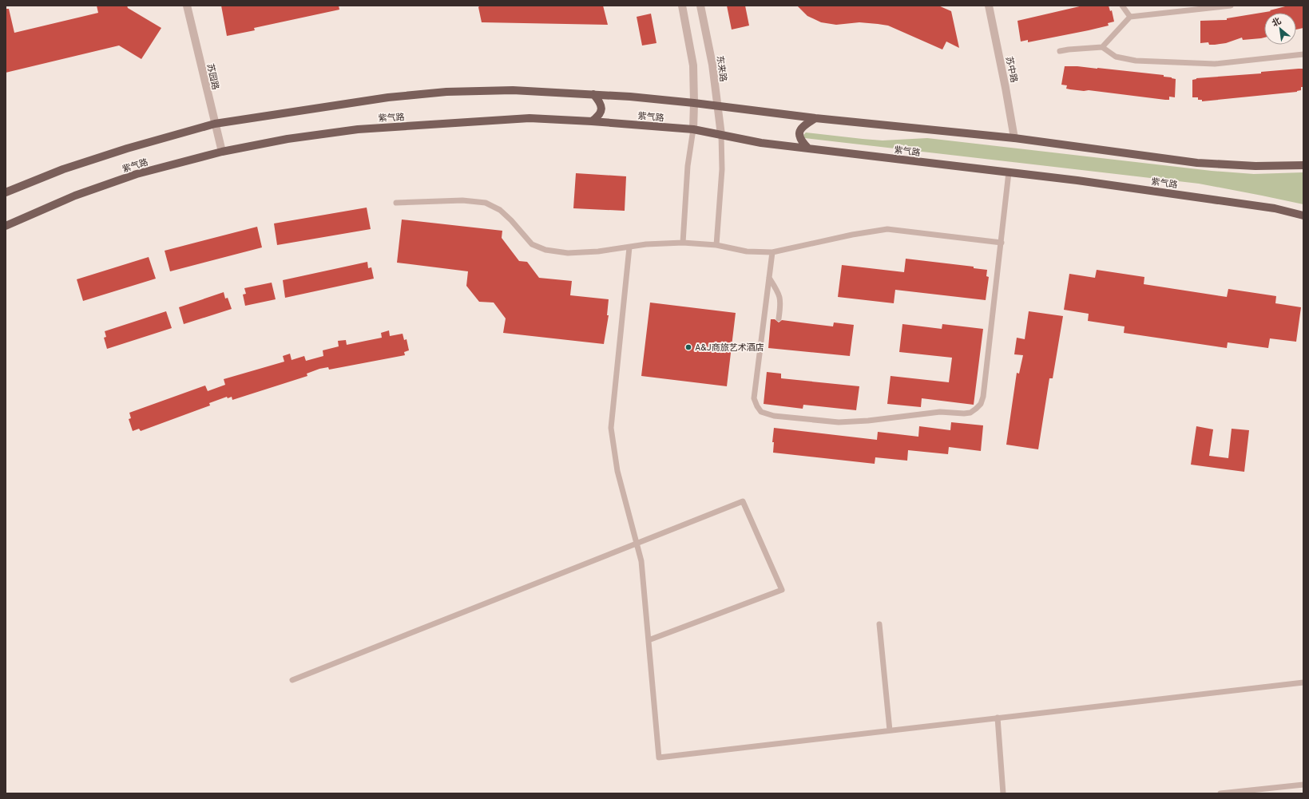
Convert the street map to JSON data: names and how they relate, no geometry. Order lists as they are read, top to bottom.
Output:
{
  "streets": {
    "main road": ["紫气路"],
    "street": ["东来路", "苏中路", "苏园路"]
  },
  "crossings": [
    ["东来路", "紫气路"],
    ["苏中路", "紫气路"],
    ["苏园路", "紫气路"]
  ],
  "places": ["A&J商旅艺术酒店"],
  "north": "top left"
}
